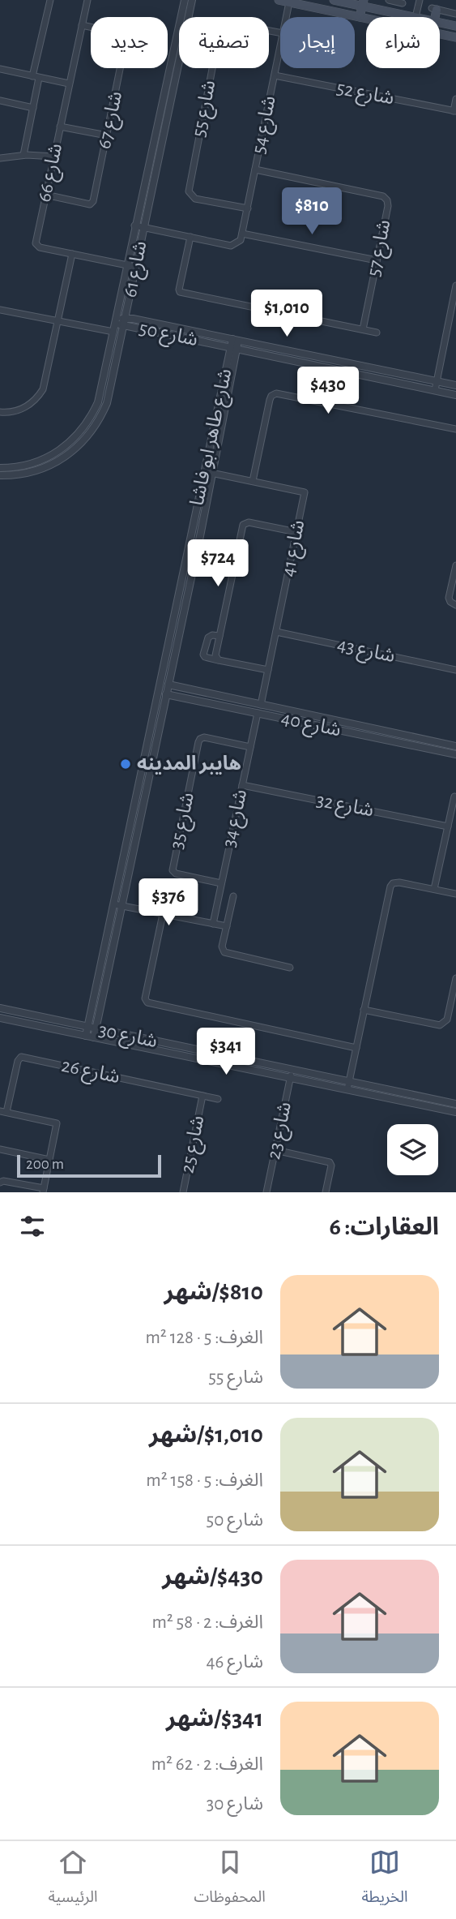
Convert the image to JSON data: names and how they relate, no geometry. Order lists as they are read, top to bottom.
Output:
{
  "streets": {
    "street": [
      "شارع 52",
      "شارع 55",
      "شارع 67",
      "شارع 54",
      "شارع 66",
      "شارع 57",
      "شارع 61",
      "شارع 50",
      "شارع طاهر ابو فاشا",
      "شارع 41",
      "شارع 43",
      "شارع 40",
      "شارع 32",
      "شارع 34",
      "شارع 35",
      "شارع 30",
      "شارع 26",
      "شارع 23",
      "شارع 25"
    ]
  },
  "crossings": [
    ["شارع 52", "شارع 54"],
    ["شارع 55", "شارع 54"],
    ["شارع 67", "شارع 66"],
    ["شارع 54", "شارع 57"],
    ["شارع 66", "شارع 61"],
    ["شارع 61", "شارع 50"],
    ["شارع 50", "شارع طاهر ابو فاشا"],
    ["شارع طاهر ابو فاشا", "شارع 41"],
    ["شارع طاهر ابو فاشا", "شارع 40"],
    ["شارع طاهر ابو فاشا", "شارع 30"],
    ["شارع 41", "شارع 43"],
    ["شارع 41", "شارع 40"],
    ["شارع 40", "شارع 34"],
    ["شارع 32", "شارع 34"],
    ["شارع 34", "شارع 35"],
    ["شارع 30", "شارع 23"],
    ["شارع 26", "شارع 25"]
  ],
  "places": ["هايبر المدينه"],
  "scale_bar": "200 m",
  "page": {
    "chip": [
      "شراء",
      "إيجار",
      "تصفية",
      "جديد"
    ],
    "price": [
      "$810",
      "$1,010",
      "$430",
      "$724",
      "$376",
      "$341"
    ],
    "scale": "200 m",
    "heading": "العقارات: 6",
    "list": [
      {
        "name": "$810/شهر",
        "note": "الغرف: 5 · 128 m² · شارع 55"
      },
      {
        "name": "$1,010/شهر",
        "note": "الغرف: 5 · 158 m² · شارع 50"
      },
      {
        "name": "$430/شهر",
        "note": "الغرف: 2 · 58 m² · شارع 46"
      },
      {
        "name": "$341/شهر",
        "note": "الغرف: 2 · 62 m² · شارع 30"
      }
    ],
    "tabs": ["الخريطة", "المحفوظات", "الرئيسية"]
  }
}
